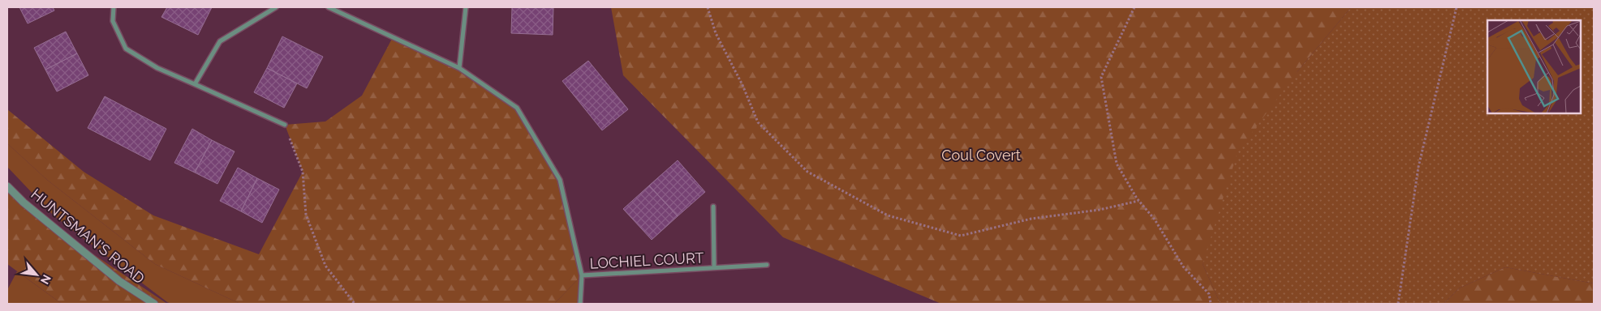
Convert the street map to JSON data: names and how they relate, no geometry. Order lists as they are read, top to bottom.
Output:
{
  "streets": {
    "street": ["HUNTSMAN'S ROAD", "LOCHIEL COURT"]
  },
  "parks": ["Coul Covert"],
  "north": "bottom right"
}
